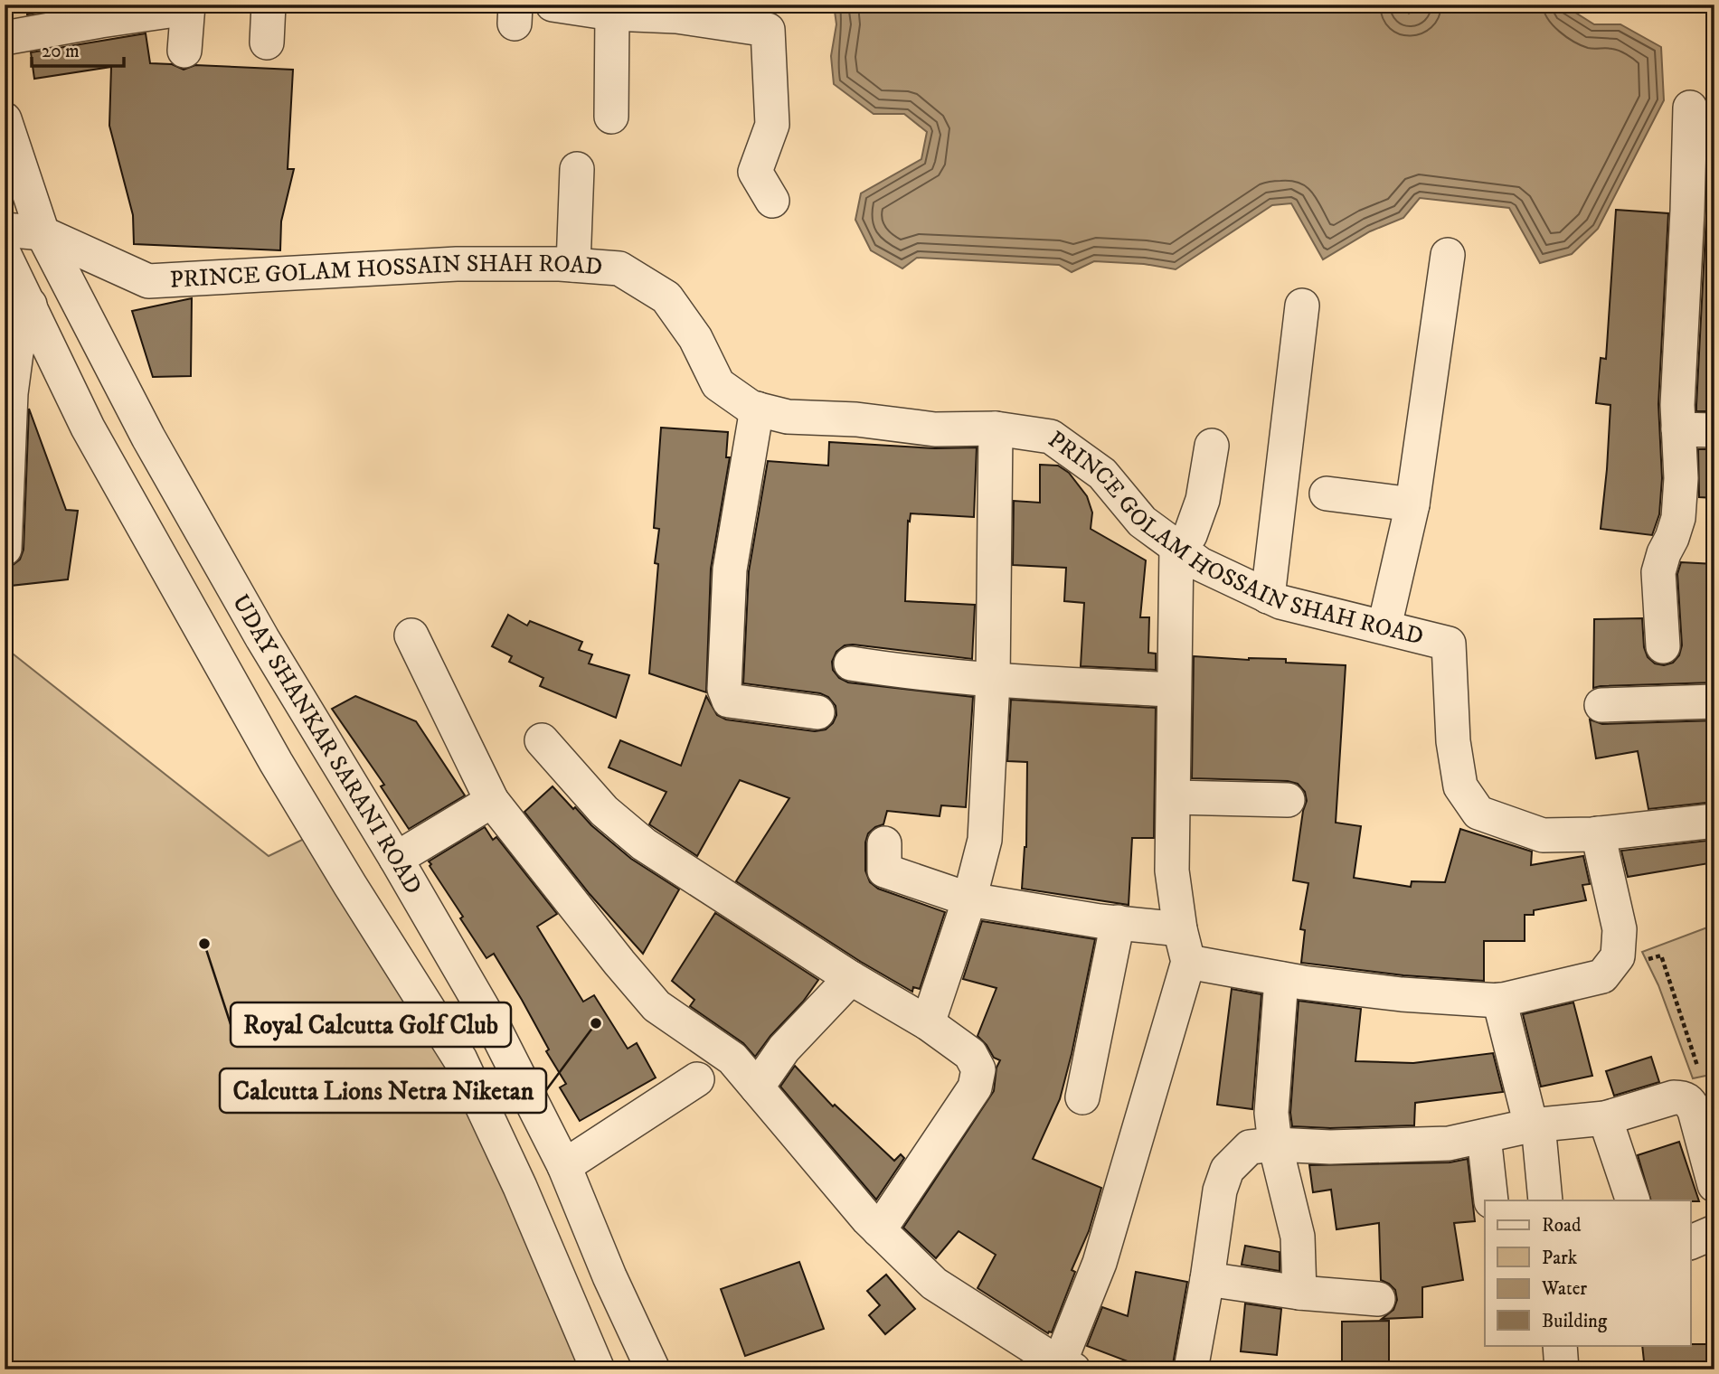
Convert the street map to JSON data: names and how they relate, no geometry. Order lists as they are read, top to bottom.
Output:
{
  "streets": {
    "street": ["PRINCE GOLAM HOSSAIN SHAH ROAD", "UDAY SHANKAR SARANI ROAD"]
  },
  "crossings": [
    ["PRINCE GOLAM HOSSAIN SHAH ROAD", "UDAY SHANKAR SARANI ROAD"]
  ],
  "places": ["Royal Calcutta Golf Club", "Calcutta Lions Netra Niketan"],
  "legend": [
    "Road",
    "Park",
    "Water",
    "Building"
  ],
  "scale_bar": "20 m"
}
